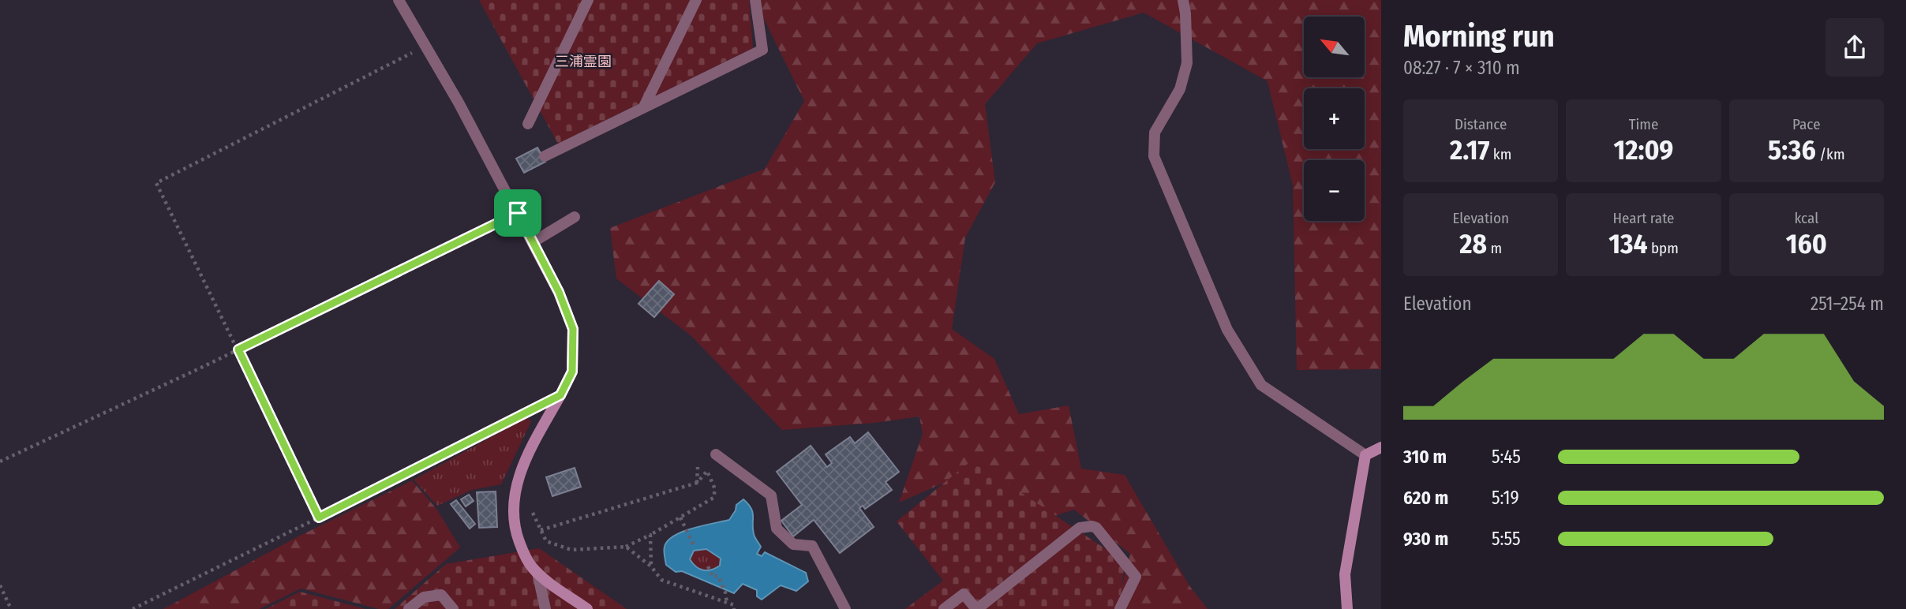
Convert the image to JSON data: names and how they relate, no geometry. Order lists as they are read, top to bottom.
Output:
{
  "parks": ["三浦霊園"],
  "north": "top left",
  "page": {
    "heading": ["Morning run", "08:27 · 7 × 310 m"],
    "map_buttons": ["+", "−"],
    "stats": [
      ["Distance", "2.17 km"],
      ["Time", "12:09"],
      ["Pace", "5:36 /km"],
      ["Elevation", "28 m"],
      ["Heart rate", "134 bpm"],
      ["kcal", "160"]
    ],
    "chart": ["Elevation", "251–254 m"],
    "list": [
      {
        "name": "310 m",
        "note": "5:45"
      },
      {
        "name": "620 m",
        "note": "5:19"
      },
      {
        "name": "930 m",
        "note": "5:55"
      }
    ]
  }
}
